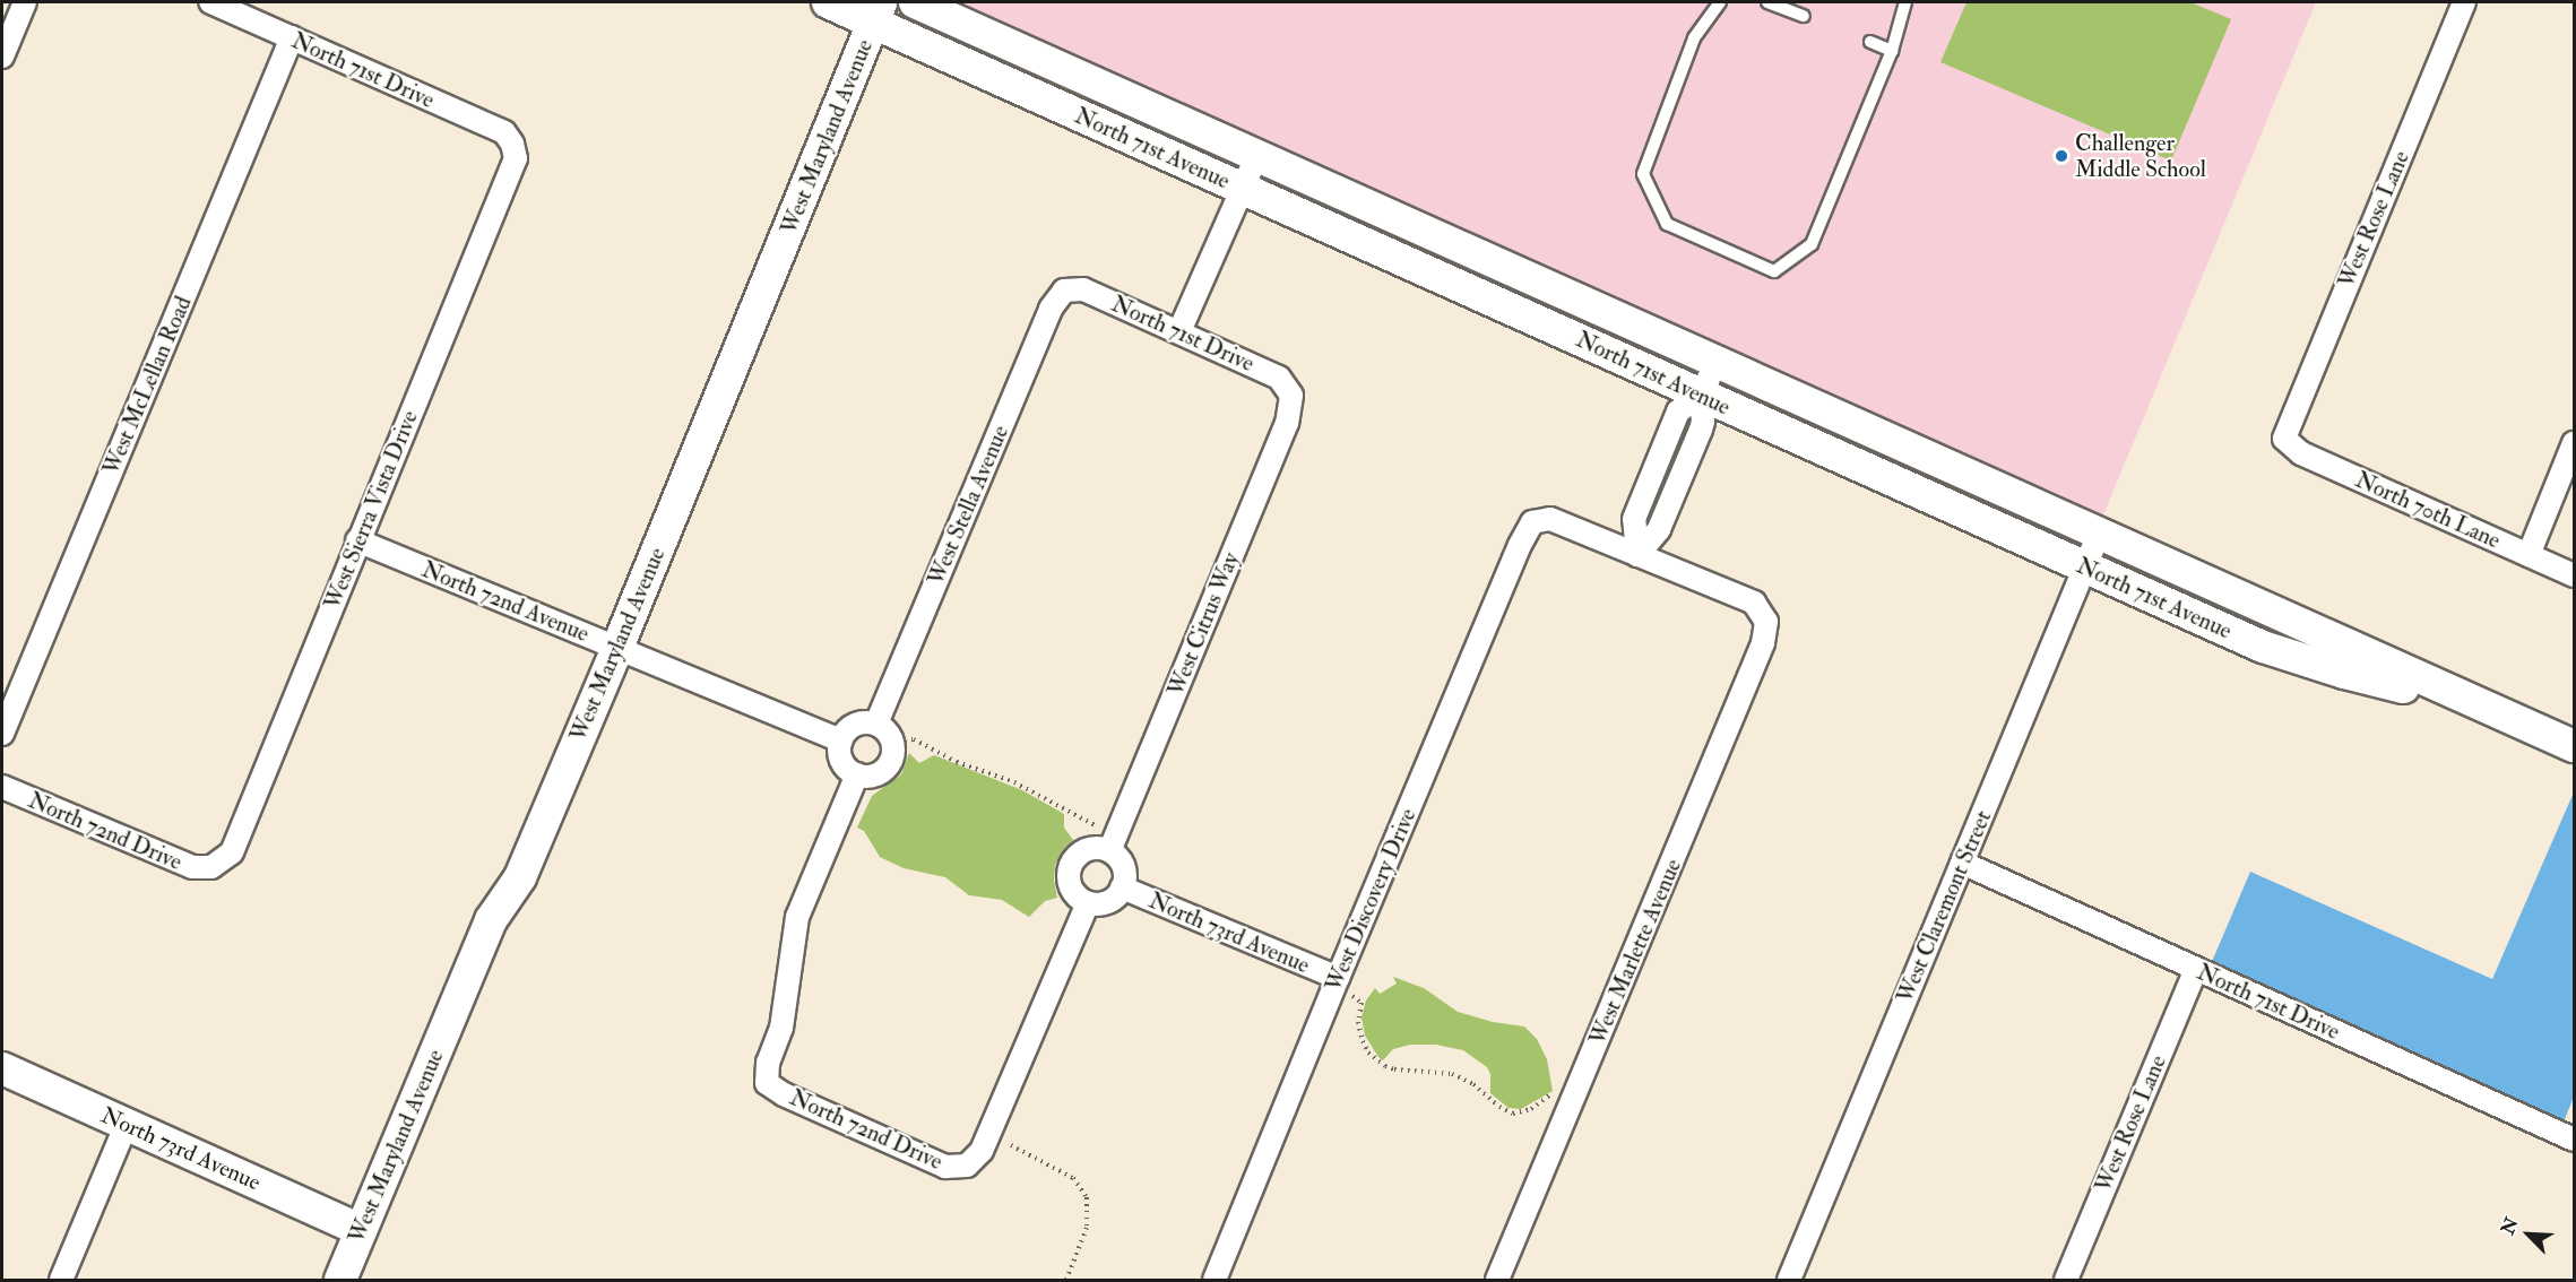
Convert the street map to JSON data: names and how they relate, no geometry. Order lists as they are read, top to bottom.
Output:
{
  "streets": {
    "street": [
      "North 71st Drive",
      "West Maryland Avenue",
      "North 71st Avenue",
      "West Rose Lane",
      "West McLellan Road",
      "West Stella Avenue",
      "West Sierra Vista Drive",
      "North 70th Lane",
      "North 72nd Avenue",
      "West Citrus Way",
      "North 72nd Drive",
      "West Discovery Drive",
      "West Claremont Street",
      "North 73rd Avenue",
      "West Marlette Avenue"
    ]
  },
  "crossings": [
    ["North 71st Drive", "West Rose Lane"],
    ["North 71st Drive", "West McLellan Road"],
    ["North 71st Drive", "West Stella Avenue"],
    ["North 71st Drive", "West Sierra Vista Drive"],
    ["North 71st Drive", "West Citrus Way"],
    ["North 71st Drive", "West Claremont Street"],
    ["West Maryland Avenue", "North 71st Avenue"],
    ["West Maryland Avenue", "North 72nd Avenue"],
    ["West Maryland Avenue", "North 73rd Avenue"],
    ["North 71st Avenue", "West Claremont Street"],
    ["West Rose Lane", "North 70th Lane"],
    ["West Stella Avenue", "North 72nd Avenue"],
    ["West Stella Avenue", "North 72nd Drive"],
    ["West Sierra Vista Drive", "North 72nd Avenue"],
    ["West Sierra Vista Drive", "North 72nd Drive"],
    ["North 72nd Avenue", "North 72nd Drive"],
    ["West Citrus Way", "North 72nd Drive"],
    ["West Citrus Way", "North 73rd Avenue"],
    ["North 72nd Drive", "North 73rd Avenue"],
    ["West Discovery Drive", "North 73rd Avenue"],
    ["West Discovery Drive", "West Marlette Avenue"]
  ],
  "places": ["Challenger Middle School"],
  "north": "top left"
}
